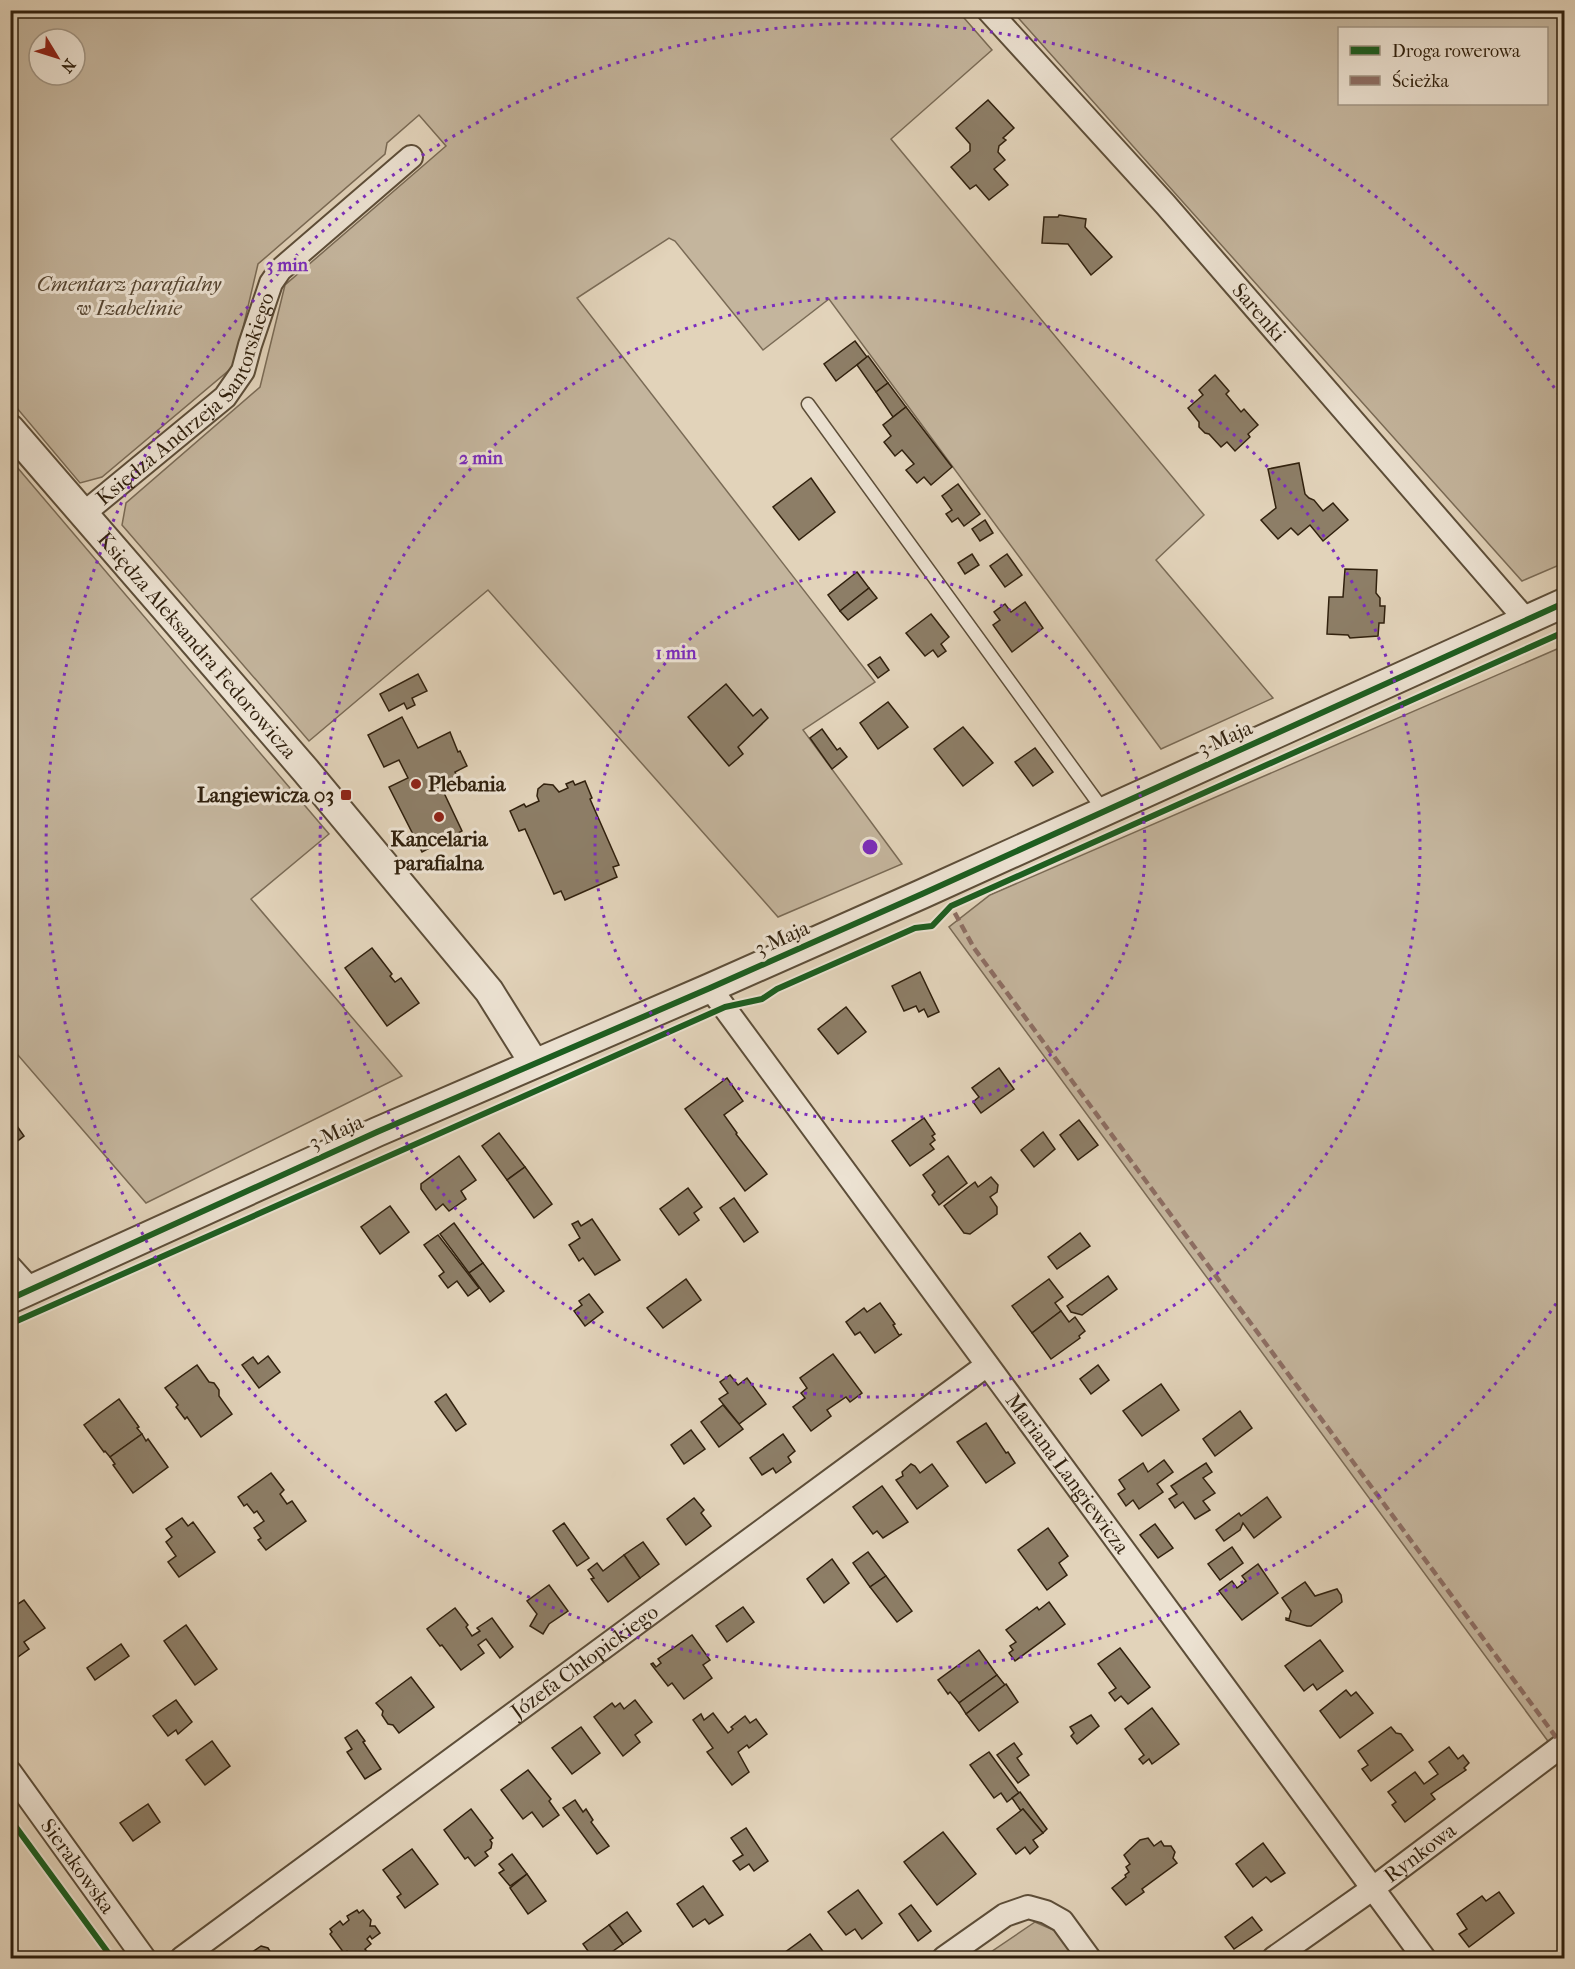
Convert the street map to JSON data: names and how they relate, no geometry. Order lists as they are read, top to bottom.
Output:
{
  "streets": {
    "street": [
      "Sarenki",
      "Księdza Andrzeja Santorskiego",
      "Księdza Aleksandra Fedorowicza",
      "3 Maja",
      "Mariana Langiewicza",
      "Józefa Chłopickiego",
      "Rynkowa",
      "Sierakowska"
    ]
  },
  "crossings": [
    ["Sarenki", "3 Maja"],
    ["Księdza Andrzeja Santorskiego", "Księdza Aleksandra Fedorowicza"],
    ["Księdza Aleksandra Fedorowicza", "3 Maja"],
    ["3 Maja", "Mariana Langiewicza"],
    ["Mariana Langiewicza", "Józefa Chłopickiego"],
    ["Mariana Langiewicza", "Rynkowa"]
  ],
  "parks": ["Cmentarz parafialny w Izabelinie"],
  "places": {
    "other": ["Plebania", "Kancelaria parafialna"],
    "transit": ["Langiewicza 03"]
  },
  "legend": ["Droga rowerowa", "Ścieżka"],
  "north": "bottom right",
  "rings": ["3 min", "2 min", "1 min"]
}
